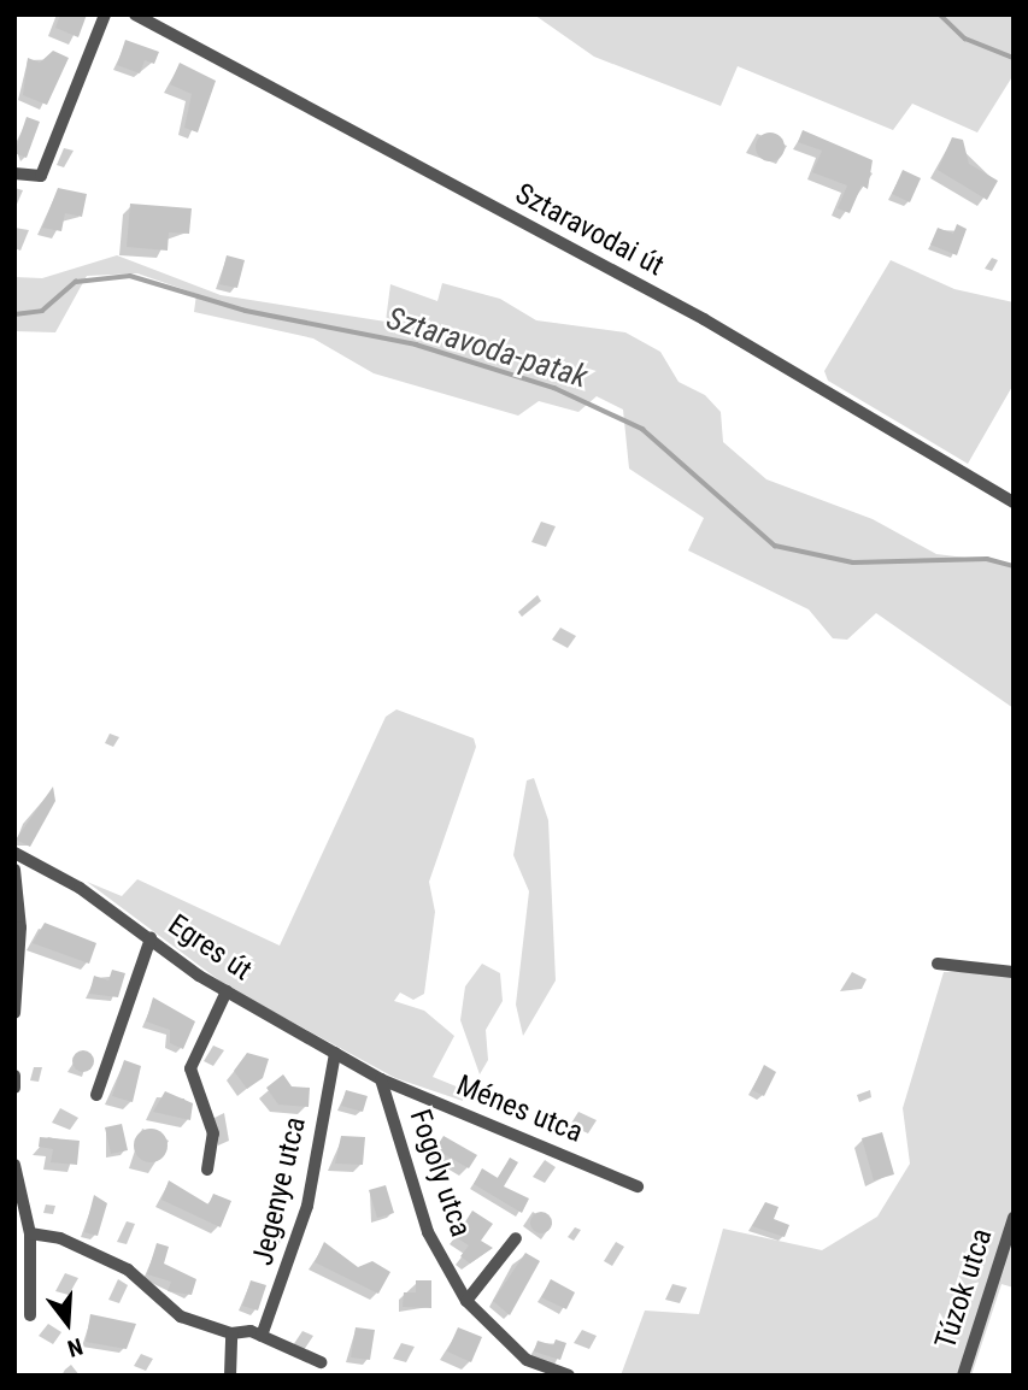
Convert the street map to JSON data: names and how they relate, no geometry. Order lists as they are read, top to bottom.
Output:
{
  "streets": {
    "street": [
      "Sztaravodai út",
      "Egres út",
      "Ménes utca",
      "Fogoly utca",
      "Jegenye utca",
      "Túzok utca"
    ]
  },
  "crossings": [
    ["Egres út", "Ménes utca"],
    ["Egres út", "Fogoly utca"],
    ["Egres út", "Jegenye utca"],
    ["Ménes utca", "Fogoly utca"]
  ],
  "water": ["Sztaravoda-patak"],
  "north": "bottom"
}
